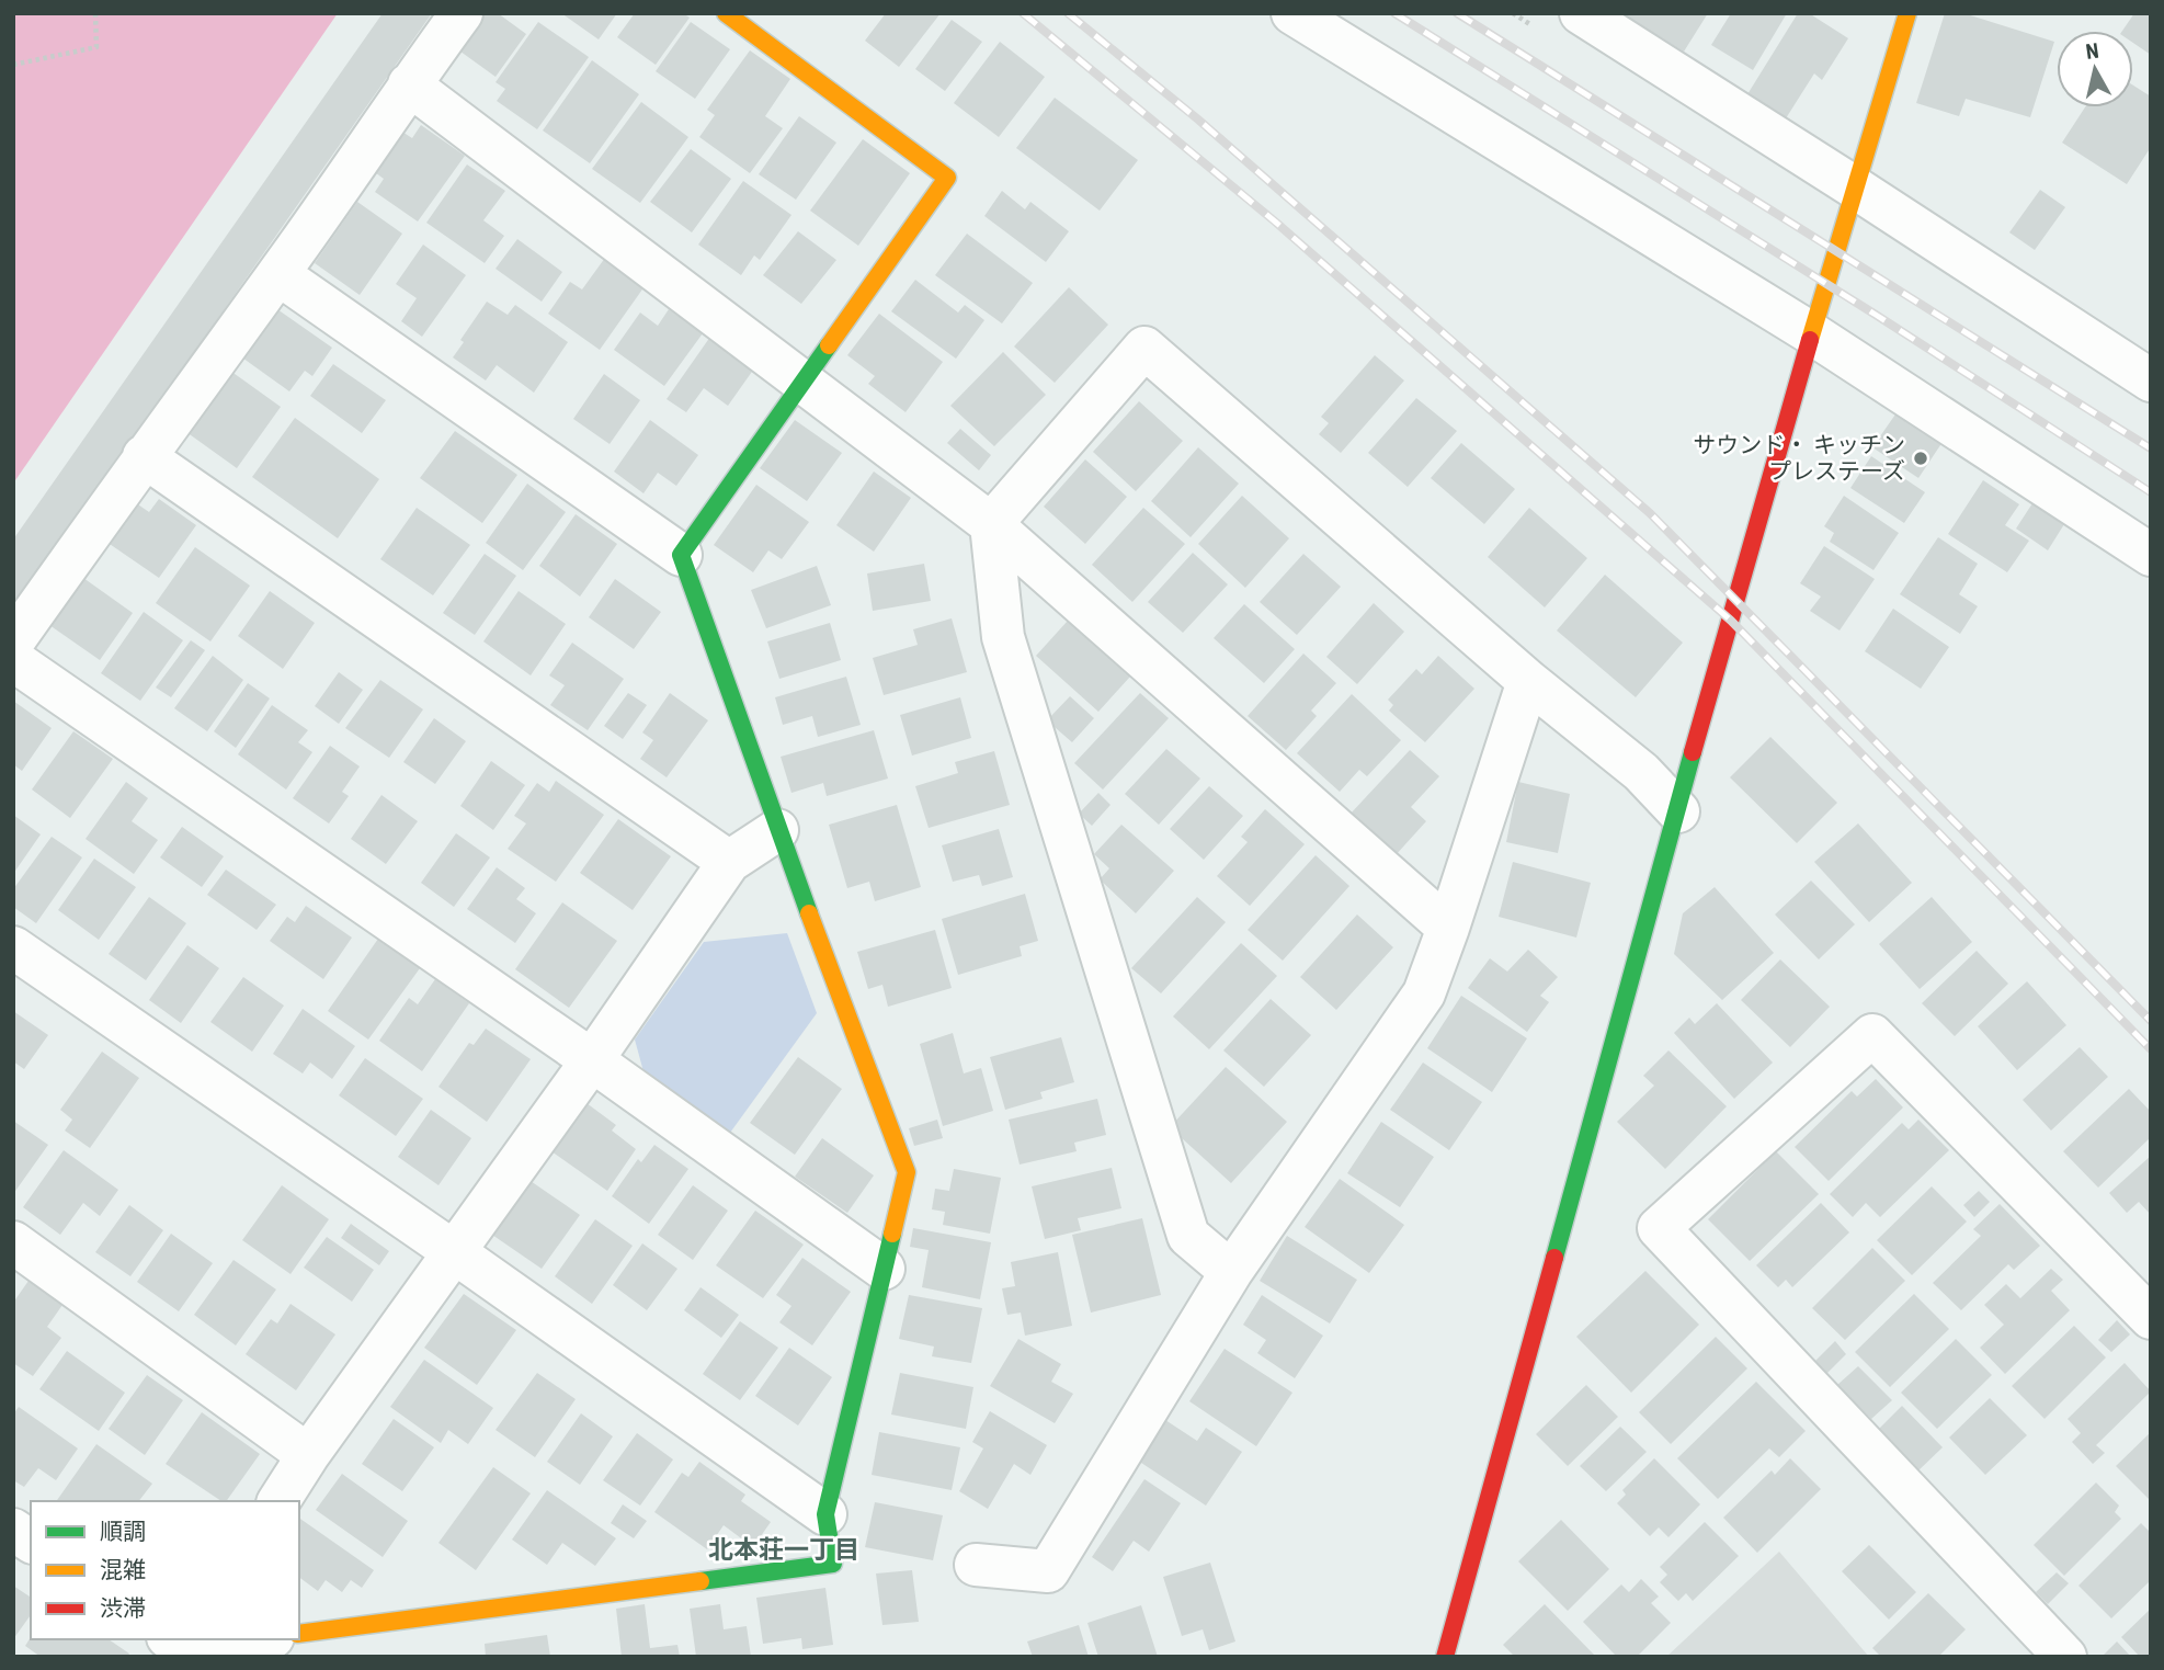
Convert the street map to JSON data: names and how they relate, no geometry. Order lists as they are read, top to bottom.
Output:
{
  "districts": ["北本荘一丁目"],
  "places": ["サウンド・ キッチン プレステーズ"],
  "legend": ["順調", "混雑", "渋滞"],
  "north": "top"
}
